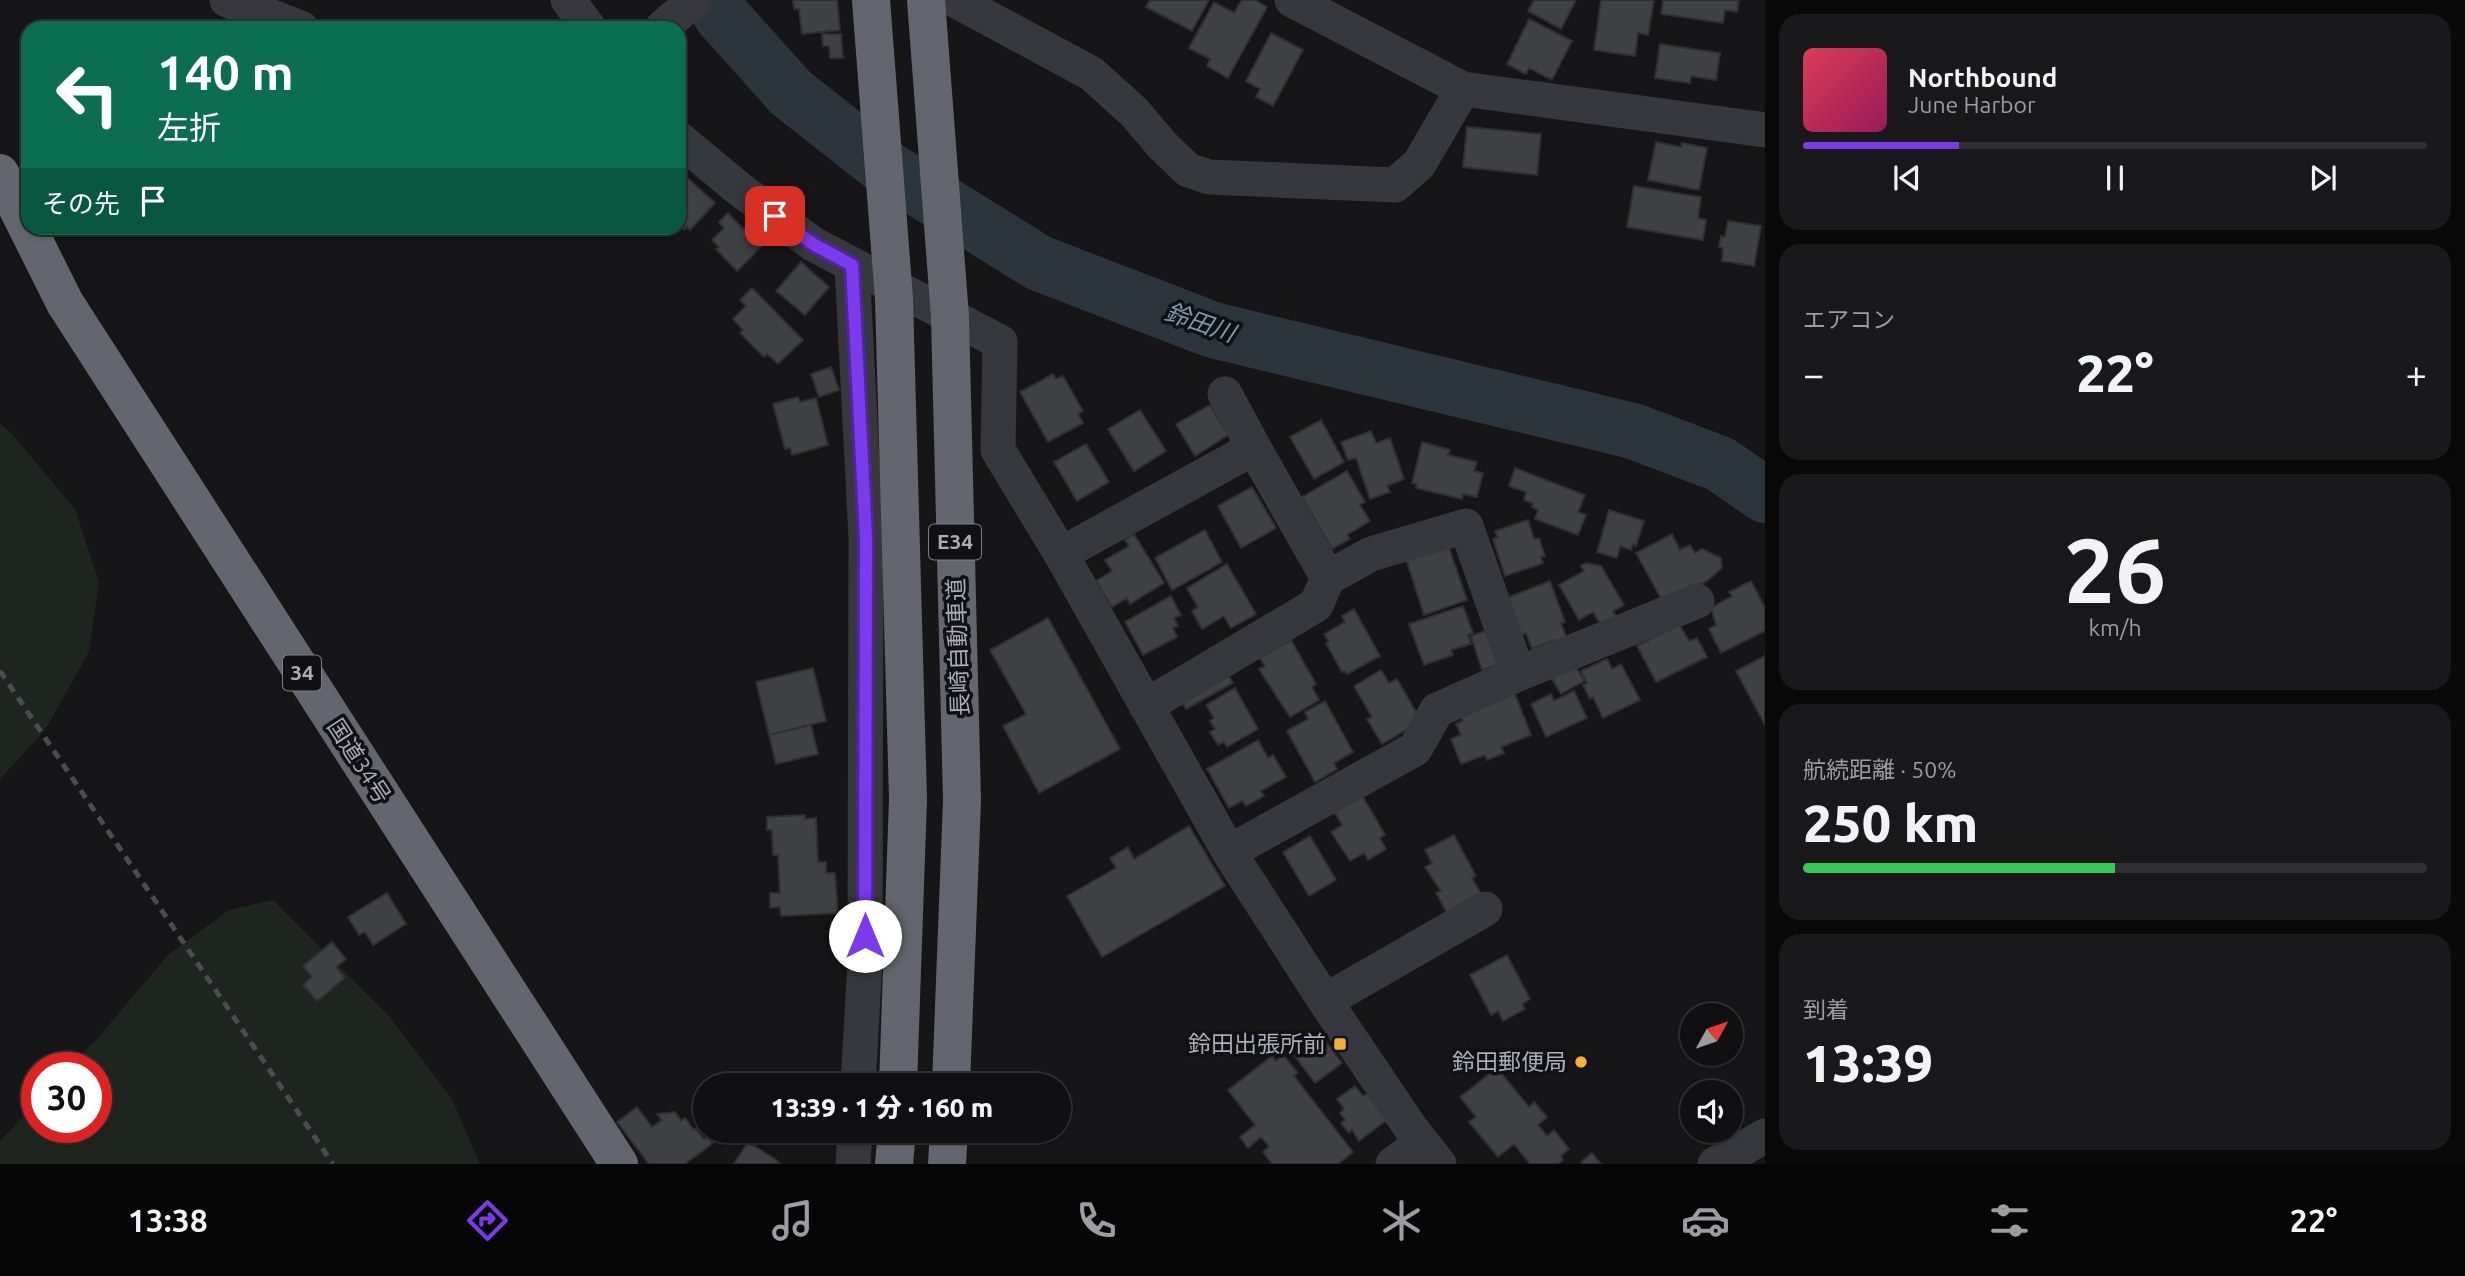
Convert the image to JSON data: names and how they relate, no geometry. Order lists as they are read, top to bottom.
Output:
{
  "streets": {
    "highway": [
      "E34",
      "長崎自動車道",
      "34",
      "国道34号"
    ]
  },
  "water": ["鈴田川"],
  "places": {
    "transit": ["鈴田出張所前"],
    "other": ["鈴田郵便局"]
  },
  "north": "top right",
  "page": {
    "turn": ["140 m", "左折"],
    "song": ["Northbound", "June Harbor"],
    "then": "その先",
    "tile": [
      "エアコン",
      ["26", "km/h"],
      ["航続距離 · 50%", "250 km"],
      ["到着", "13:39"]
    ],
    "heat": ["−", "22°", "+"],
    "limit": "30",
    "trip": "13:39 · 1 分 · 160 m",
    "tabs": ["13:38", "22°"]
  }
}
